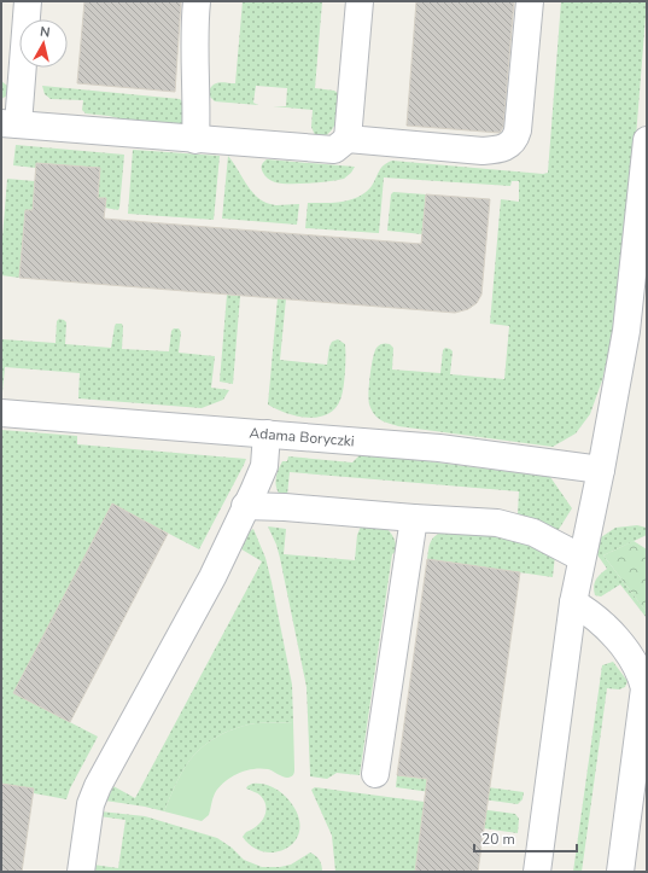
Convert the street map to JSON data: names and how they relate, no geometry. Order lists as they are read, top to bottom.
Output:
{
  "streets": {
    "street": ["Adama Boryczki"]
  },
  "scale_bar": "20 m",
  "north": "top"
}
